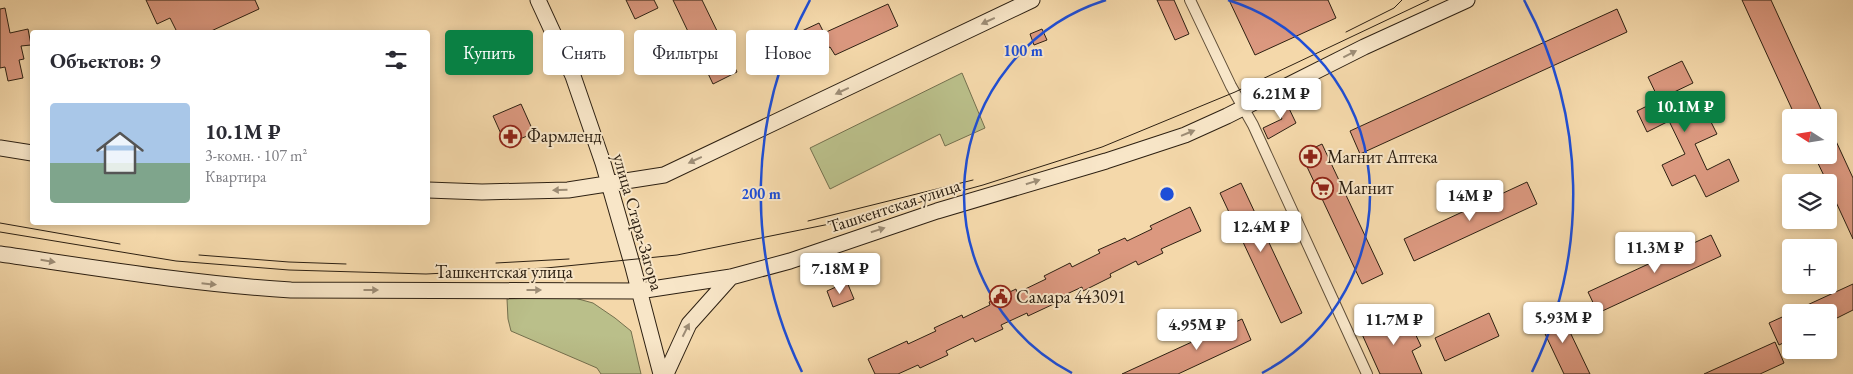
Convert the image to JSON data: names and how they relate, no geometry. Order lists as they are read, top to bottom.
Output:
{
  "streets": {
    "main road": ["Ташкентская улица", "улица Стара-Загора"]
  },
  "crossings": [
    ["Ташкентская улица", "улица Стара-Загора"]
  ],
  "one_way": ["Ташкентская улица"],
  "places": {
    "pharmacy": ["Фармленд", "Магнит Аптека"],
    "supermarket": ["Магнит"],
    "public building": ["Самара 443091"]
  },
  "north": "left",
  "page": {
    "chip": [
      "Купить",
      "Снять",
      "Фильтры",
      "Новое"
    ],
    "heading": "Объектов: 9",
    "price": [
      "6.21M ₽",
      "10.1M ₽",
      "14M ₽",
      "12.4M ₽",
      "11.3M ₽",
      "7.18M ₽",
      "5.93M ₽",
      "11.7M ₽",
      "4.95M ₽"
    ],
    "list": [
      {
        "name": "10.1M ₽",
        "note": "3-комн. · 107 m² · Квартира"
      }
    ],
    "map_buttons": ["+", "−"]
  },
  "rings": ["100 m", "200 m"]
}
